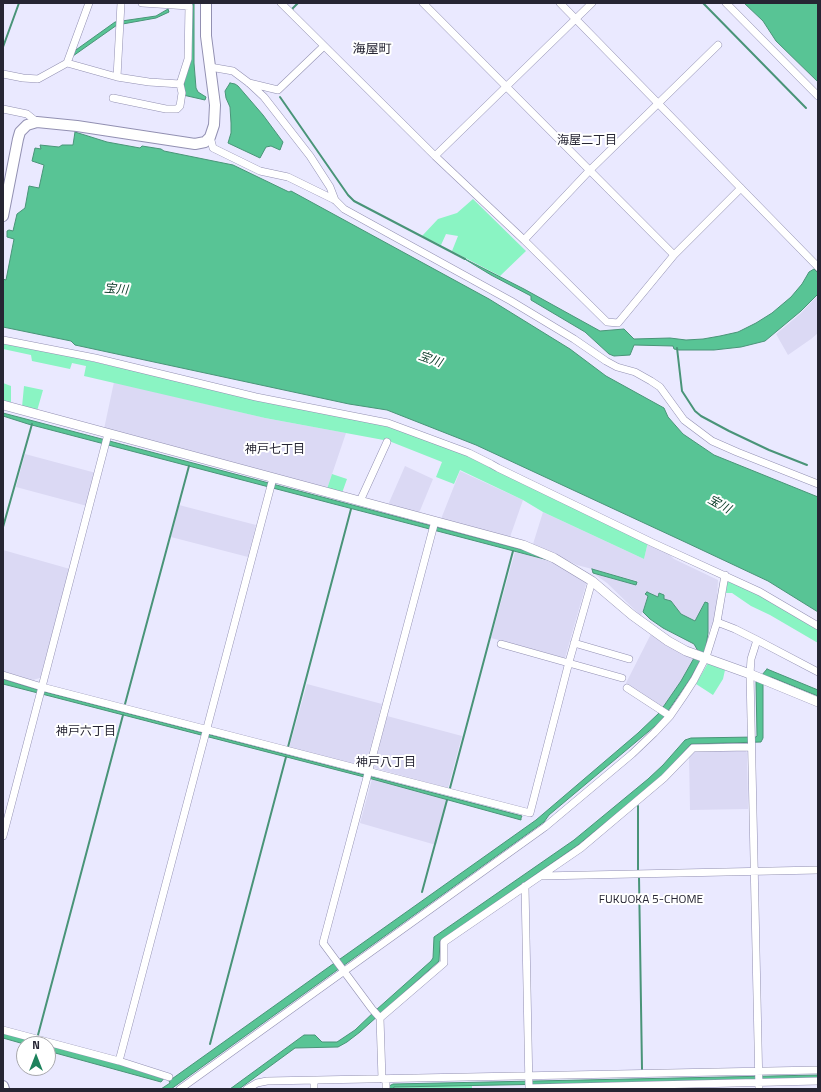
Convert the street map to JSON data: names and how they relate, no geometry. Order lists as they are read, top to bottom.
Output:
{
  "districts": [
    "海屋町",
    "海屋二丁目",
    "神戸七丁目",
    "神戸六丁目",
    "神戸八丁目",
    "FUKUOKA 5-CHOME"
  ],
  "water": ["宝川"],
  "north": "top"
}
